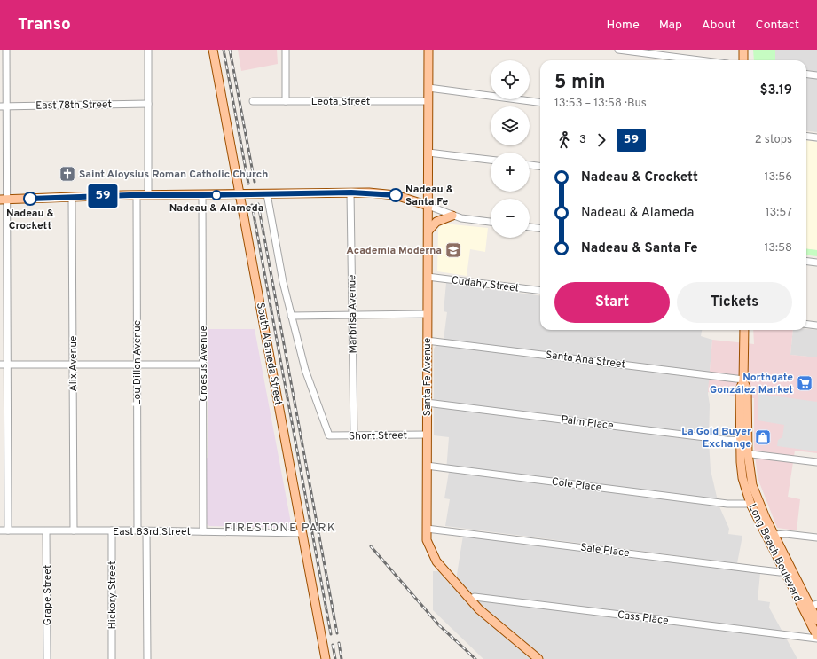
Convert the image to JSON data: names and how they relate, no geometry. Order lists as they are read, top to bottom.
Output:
{
  "streets": {
    "main road": ["South Alameda Street", "Santa Fe Avenue", "Long Beach Boulevard"],
    "street": [
      "Leota Street",
      "East 78th Street",
      "Cudahy Street",
      "Marbrisa Avenue",
      "Santa Ana Street",
      "Lou Dillon Avenue",
      "Alix Avenue",
      "Croesus Avenue",
      "Palm Place",
      "Short Street",
      "Cole Place",
      "East 83rd Street",
      "Sale Place",
      "Grape Street",
      "Hickory Street",
      "Cass Place"
    ]
  },
  "crossings": [
    ["Leota Street", "Santa Fe Avenue"],
    ["Cudahy Street", "Santa Fe Avenue"],
    ["Marbrisa Avenue", "Short Street"],
    ["South Alameda Street", "East 83rd Street"],
    ["Santa Ana Street", "Santa Fe Avenue"],
    ["Santa Ana Street", "Long Beach Boulevard"],
    ["Lou Dillon Avenue", "East 83rd Street"],
    ["Alix Avenue", "East 83rd Street"],
    ["Croesus Avenue", "East 83rd Street"],
    ["Santa Fe Avenue", "Palm Place"],
    ["Santa Fe Avenue", "Short Street"],
    ["Santa Fe Avenue", "Cole Place"],
    ["Santa Fe Avenue", "Sale Place"],
    ["Santa Fe Avenue", "Cass Place"],
    ["Palm Place", "Long Beach Boulevard"],
    ["Cole Place", "Long Beach Boulevard"],
    ["East 83rd Street", "Grape Street"],
    ["East 83rd Street", "Hickory Street"],
    ["Sale Place", "Long Beach Boulevard"]
  ],
  "districts": ["FIRESTONE PARK"],
  "places": {
    "church": ["Saint Aloysius Roman Catholic Church"],
    "other": ["Nadeau & Alameda", "Nadeau & Santa Fe", "Nadeau & Crockett"],
    "school or university": ["Academia Moderna"],
    "supermarket": ["Northgate González Market"],
    "shop": ["La Gold Buyer Exchange"]
  },
  "lines": ["bus line 59"],
  "page": {
    "header": "Transo",
    "nav": [
      "Home",
      "Map",
      "About",
      "Contact"
    ],
    "on_map": "59",
    "map_buttons": ["+", "−"],
    "heading": ["5 min", "13:53 – 13:58 · Bus", "$3.19"],
    "legs": ["3", "59", "2 stops"],
    "list": [
      {
        "name": "Nadeau & Crockett",
        "value": "13:56"
      },
      {
        "name": "Nadeau & Alameda",
        "value": "13:57"
      },
      {
        "name": "Nadeau & Santa Fe",
        "value": "13:58"
      }
    ],
    "buttons": ["Start", "Tickets"]
  }
}
